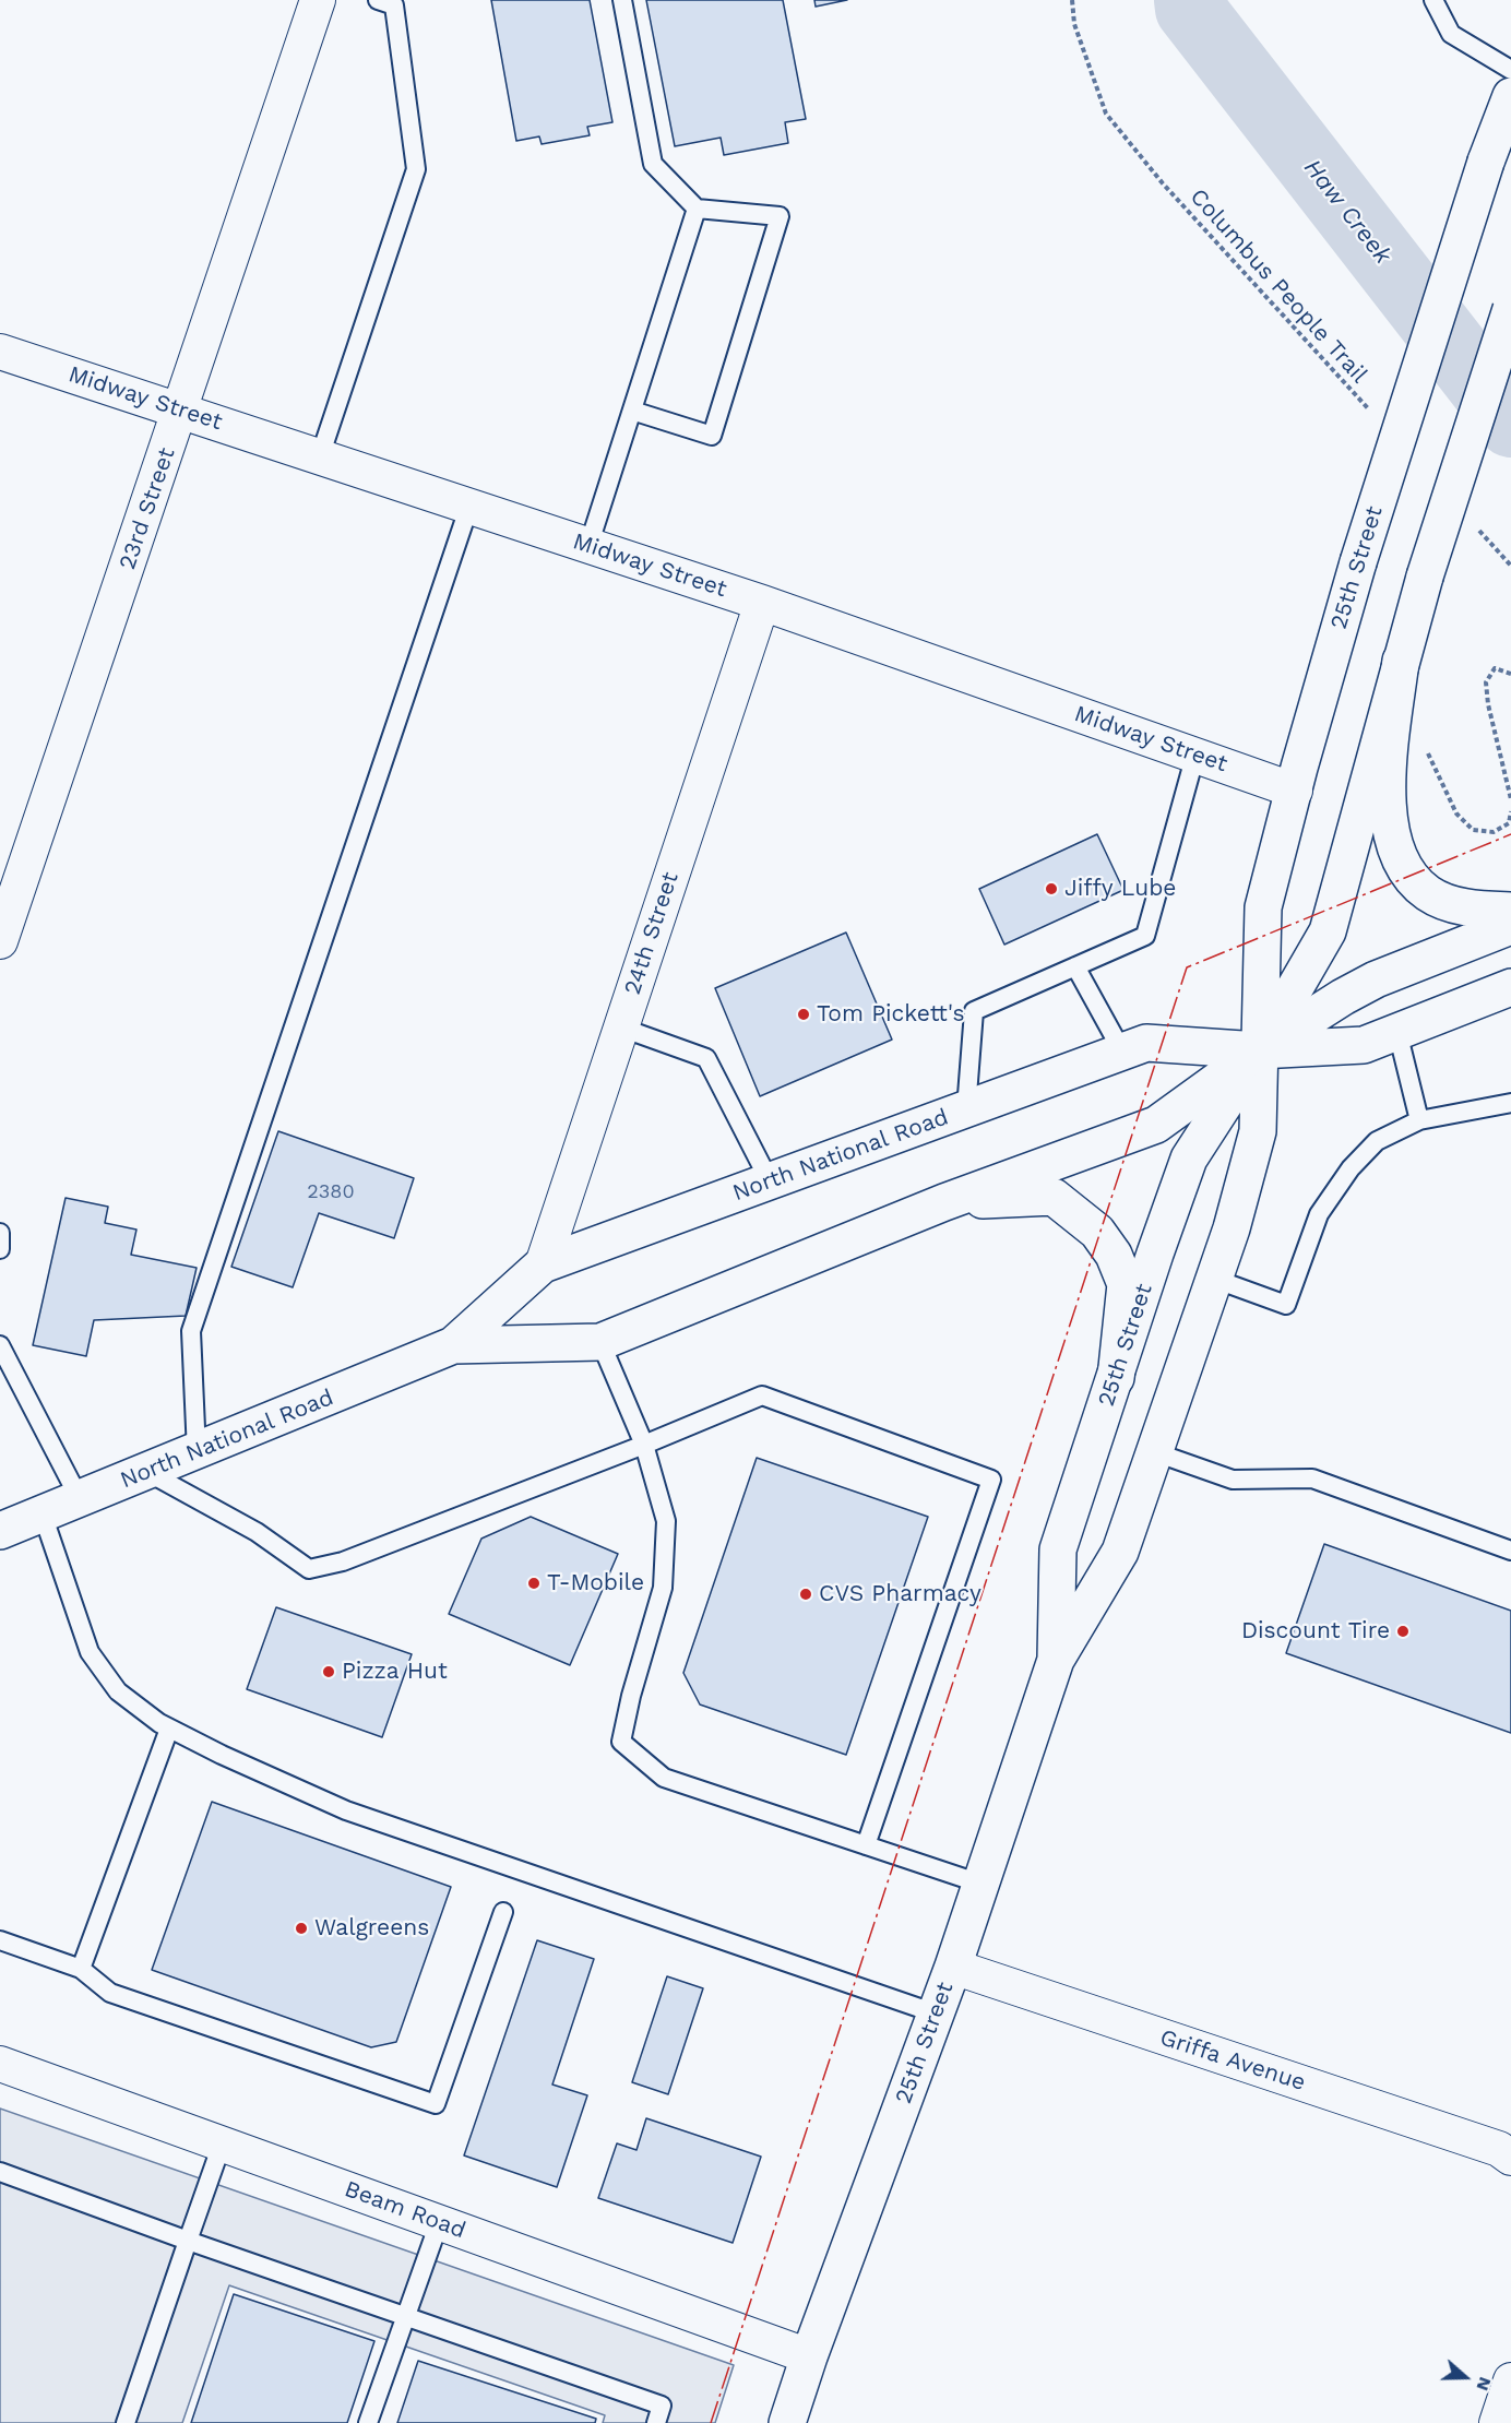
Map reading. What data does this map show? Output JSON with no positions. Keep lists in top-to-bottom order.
{
  "streets": {
    "main road": ["25th Street", "North National Road"],
    "street": [
      "Midway Street",
      "23rd Street",
      "24th Street",
      "Griffa Avenue",
      "Beam Road"
    ],
    "path": ["Columbus People Trail"]
  },
  "crossings": [
    ["Midway Street", "23rd Street"],
    ["Midway Street", "25th Street"],
    ["Midway Street", "24th Street"],
    ["25th Street", "North National Road"],
    ["25th Street", "Griffa Avenue"],
    ["25th Street", "Beam Road"],
    ["24th Street", "North National Road"]
  ],
  "water": ["Haw Creek"],
  "places": [
    "Jiffy Lube",
    "Tom Pickett's",
    "T-Mobile",
    "CVS Pharmacy",
    "Discount Tire",
    "Pizza Hut",
    "Walgreens"
  ],
  "house_numbers": ["2380"],
  "north": "right"
}
